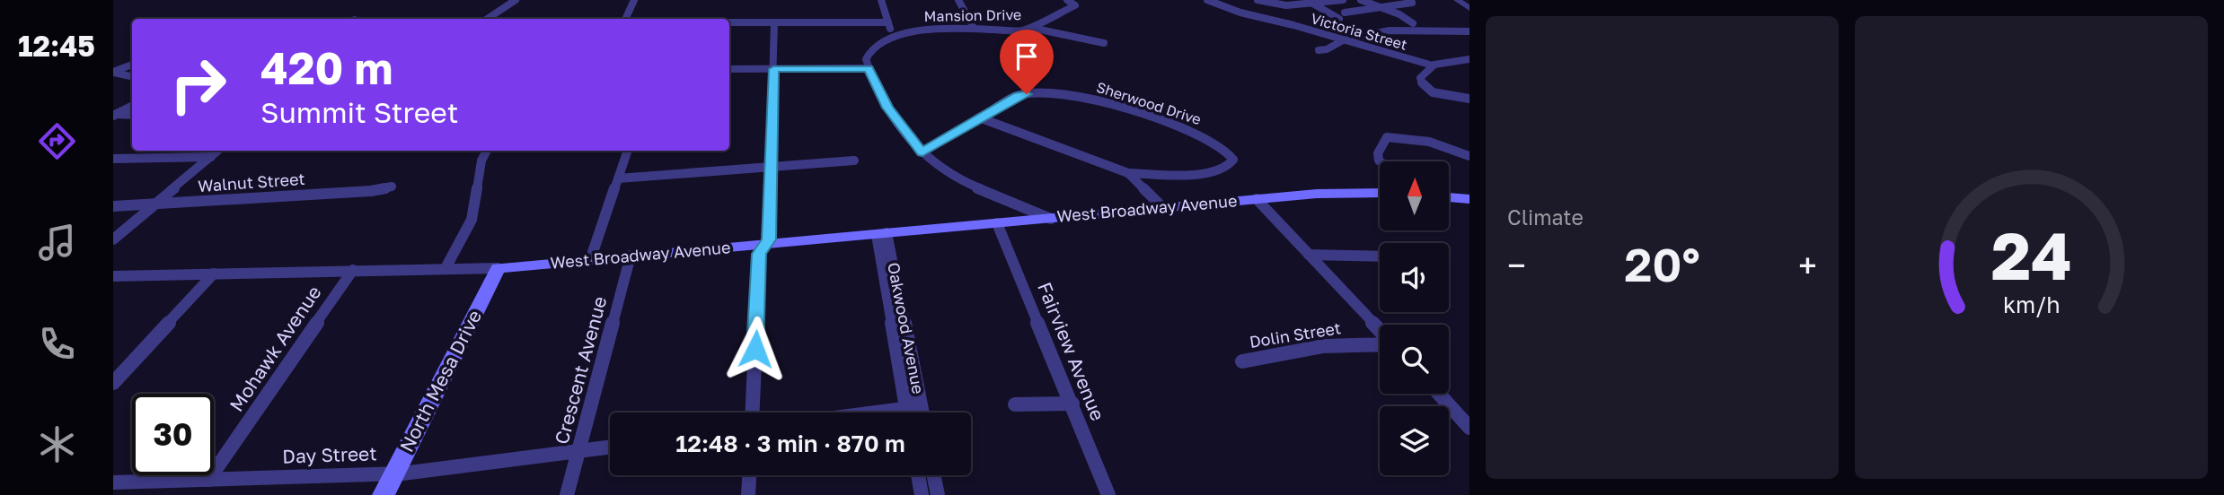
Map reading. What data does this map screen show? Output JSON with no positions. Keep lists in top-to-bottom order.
{
  "streets": {
    "main road": ["West Broadway Avenue", "North Mesa Drive"],
    "street": [
      "Mansion Drive",
      "Victoria Street",
      "Sherwood Drive",
      "Walnut Street",
      "Oakwood Avenue",
      "Dolin Street",
      "Mohawk Avenue",
      "Fairview Avenue",
      "Crescent Avenue",
      "Day Street"
    ]
  },
  "crossings": [
    ["Sherwood Drive", "West Broadway Avenue"],
    ["West Broadway Avenue", "Oakwood Avenue"],
    ["West Broadway Avenue", "Mohawk Avenue"],
    ["West Broadway Avenue", "Fairview Avenue"],
    ["West Broadway Avenue", "Crescent Avenue"],
    ["West Broadway Avenue", "North Mesa Drive"],
    ["Mohawk Avenue", "Day Street"],
    ["Crescent Avenue", "Day Street"],
    ["North Mesa Drive", "Day Street"]
  ],
  "north": "top",
  "page": {
    "tabs": "12:45",
    "tile": "Climate",
    "turn": ["420 m", "Summit Street"],
    "heat": ["−", "20°", "+"],
    "limit": "30",
    "trip": "12:48 · 3 min · 870 m",
    "gauge": ["24", "km/h"]
  }
}
